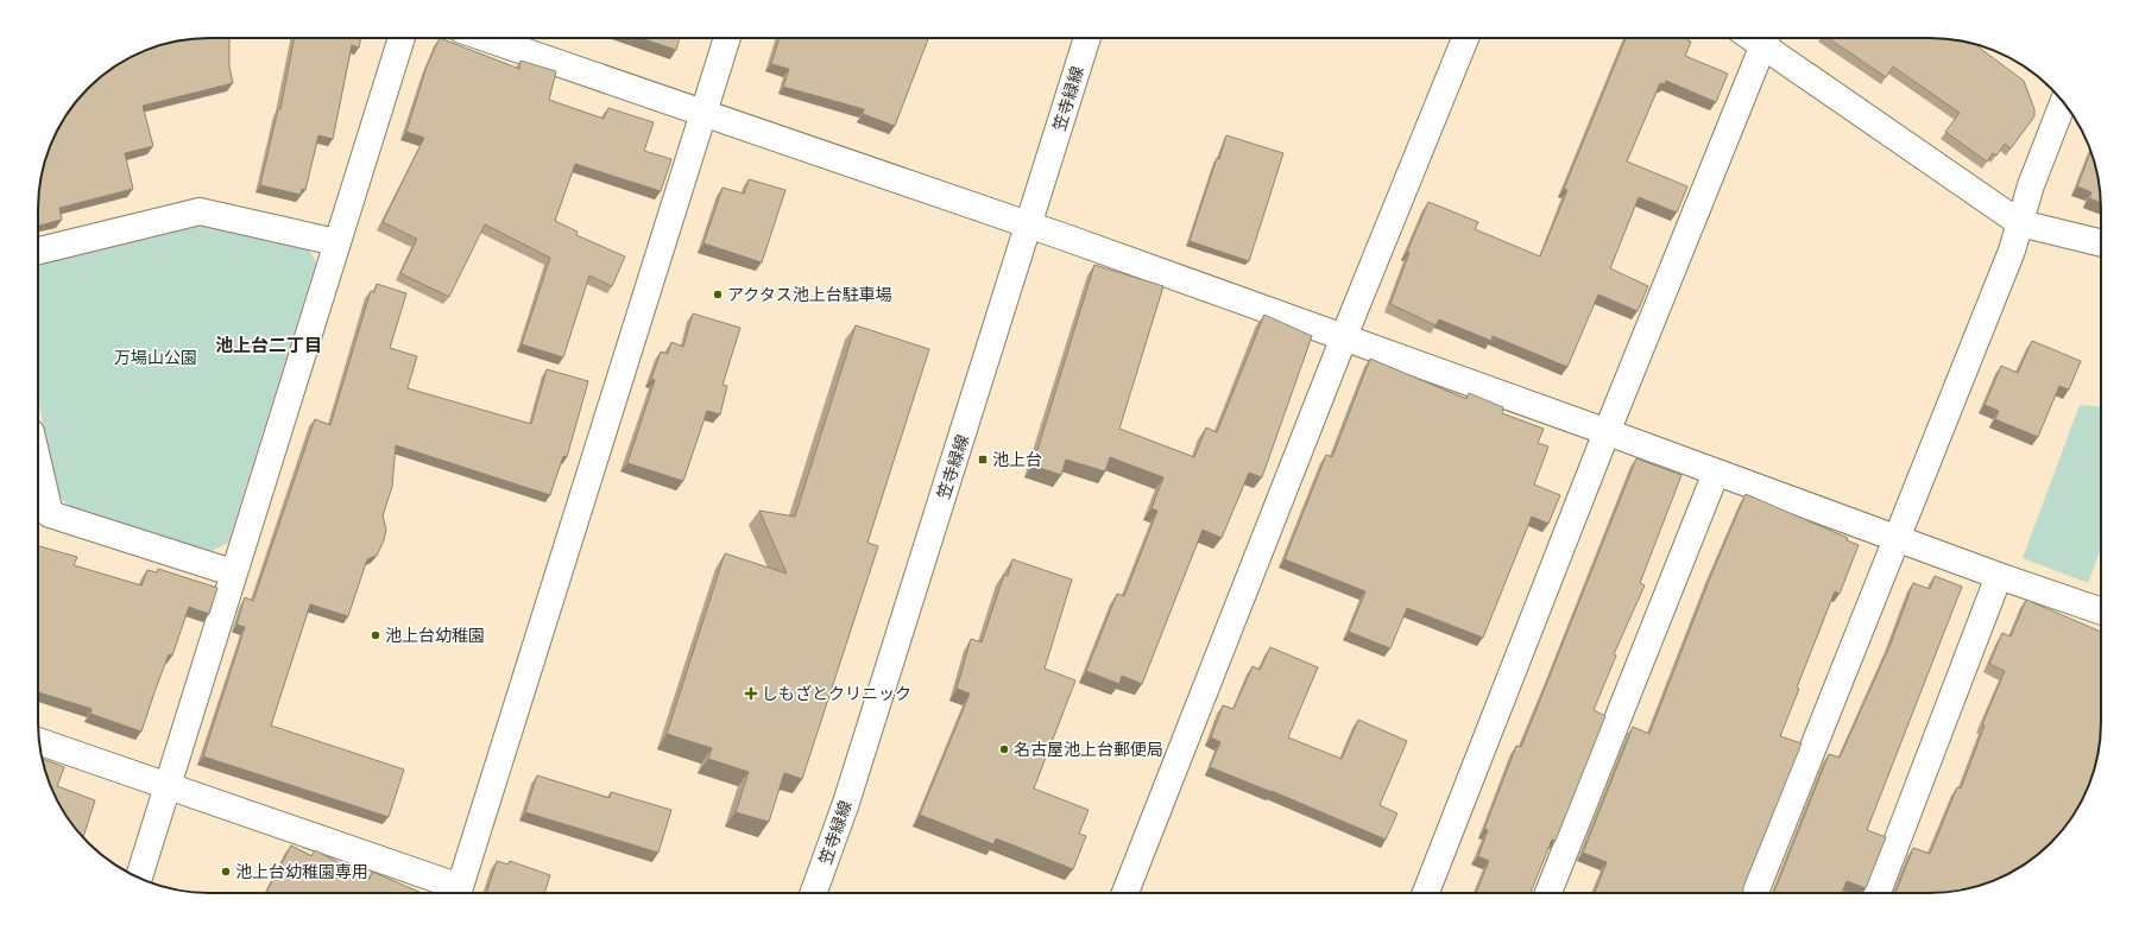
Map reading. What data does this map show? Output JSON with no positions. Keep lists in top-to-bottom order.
{
  "streets": {
    "street": ["笠寺緑線"]
  },
  "districts": ["池上台二丁目"],
  "parks": ["万場山公園"],
  "places": {
    "other": [
      "アクタス池上台駐車場",
      "池上台幼稚園",
      "名古屋池上台郵便局",
      "池上台幼稚園専用"
    ],
    "transit": ["池上台"],
    "health": ["しもざとクリニック"]
  }
}
